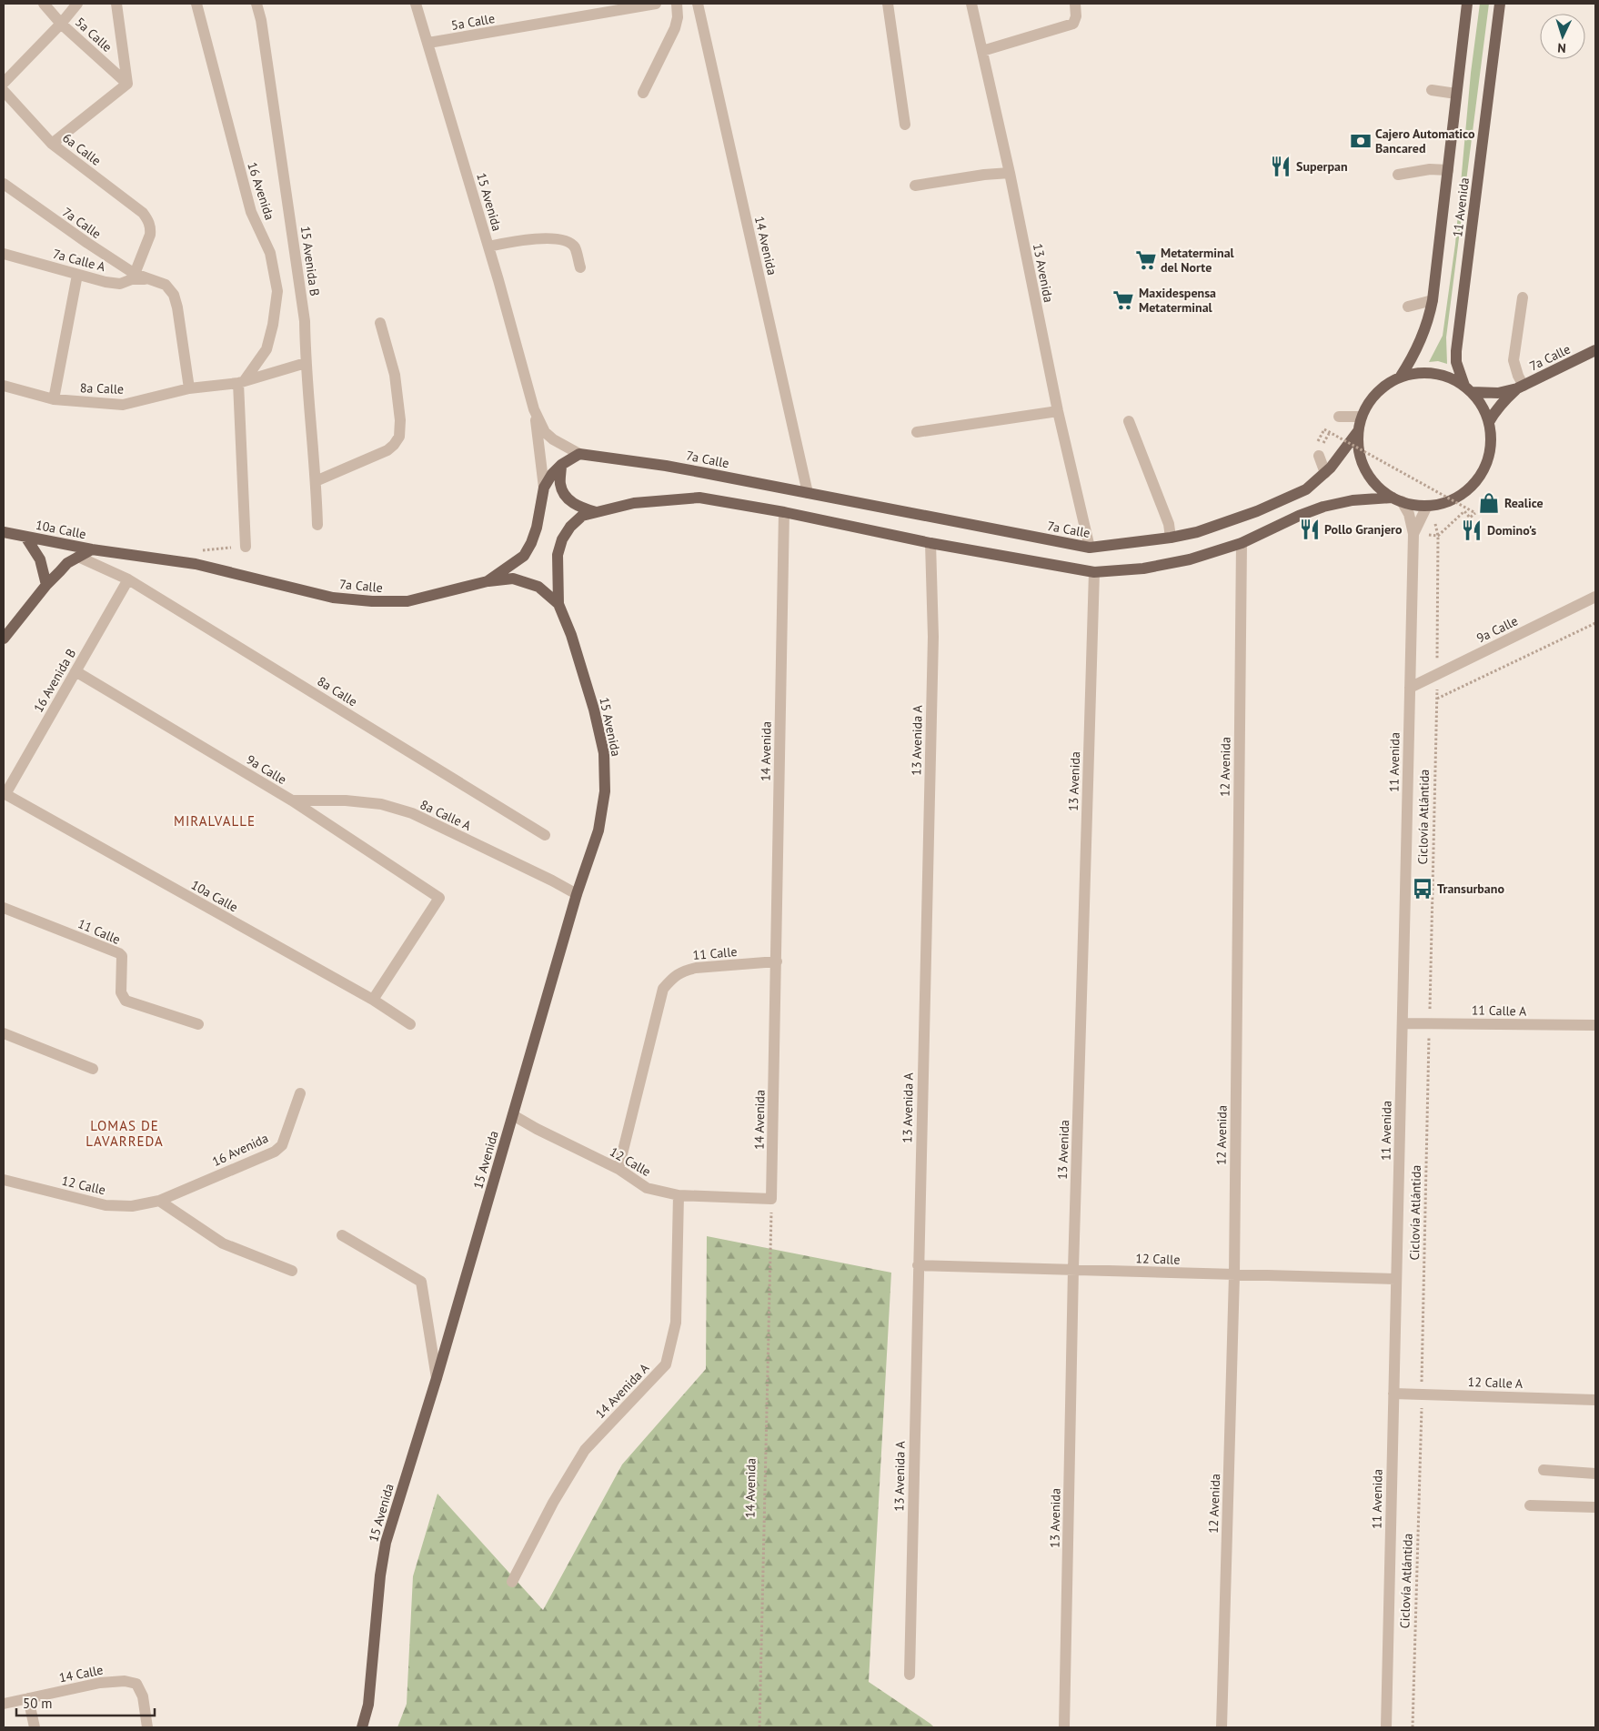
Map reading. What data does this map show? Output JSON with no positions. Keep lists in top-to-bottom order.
{
  "streets": {
    "main road": [
      "15 Avenida",
      "11 Avenida",
      "7a Calle",
      "10a Calle"
    ],
    "street": [
      "5a Calle",
      "6a Calle",
      "16 Avenida",
      "14 Avenida",
      "7a Calle A",
      "15 Avenida B",
      "13 Avenida",
      "8a Calle",
      "9a Calle",
      "16 Avenida B",
      "13 Avenida A",
      "12 Avenida",
      "8a Calle A",
      "11 Calle",
      "11 Calle A",
      "12 Calle",
      "12 Calle A",
      "14 Avenida A",
      "14 Calle"
    ],
    "path": ["Ciclovía Atlántida"]
  },
  "crossings": [
    ["5a Calle", "15 Avenida"],
    ["6a Calle", "7a Calle"],
    ["16 Avenida", "8a Calle"],
    ["16 Avenida", "12 Calle"],
    ["15 Avenida", "7a Calle"],
    ["15 Avenida", "8a Calle A"],
    ["15 Avenida", "12 Calle"],
    ["11 Avenida", "7a Calle"],
    ["11 Avenida", "9a Calle"],
    ["11 Avenida", "Ciclovía Atlántida"],
    ["11 Avenida", "11 Calle A"],
    ["11 Avenida", "12 Calle"],
    ["11 Avenida", "12 Calle A"],
    ["7a Calle", "14 Avenida"],
    ["7a Calle", "7a Calle A"],
    ["7a Calle", "13 Avenida"],
    ["7a Calle", "10a Calle"],
    ["7a Calle", "Ciclovía Atlántida"],
    ["14 Avenida", "11 Calle"],
    ["14 Avenida", "12 Calle"],
    ["15 Avenida B", "8a Calle"],
    ["13 Avenida", "12 Calle"],
    ["8a Calle", "16 Avenida B"],
    ["10a Calle", "9a Calle"],
    ["10a Calle", "16 Avenida B"],
    ["9a Calle", "16 Avenida B"],
    ["9a Calle", "8a Calle A"],
    ["9a Calle", "Ciclovía Atlántida"],
    ["13 Avenida A", "12 Calle"],
    ["12 Avenida", "12 Calle"],
    ["Ciclovía Atlántida", "11 Calle A"],
    ["Ciclovía Atlántida", "12 Calle A"],
    ["11 Calle", "12 Calle"],
    ["12 Calle", "14 Avenida A"]
  ],
  "districts": ["MIRALVALLE", "LOMAS DE LAVARREDA"],
  "places": {
    "bank": ["Cajero Automatico Bancared"],
    "restaurant": ["Superpan", "Pollo Granjero", "Domino's"],
    "supermarket": ["Metaterminal del Norte", "Maxidespensa Metaterminal"],
    "shop": ["Realice"],
    "bus stop": ["Transurbano"]
  },
  "scale_bar": "50 m",
  "north": "bottom"
}
